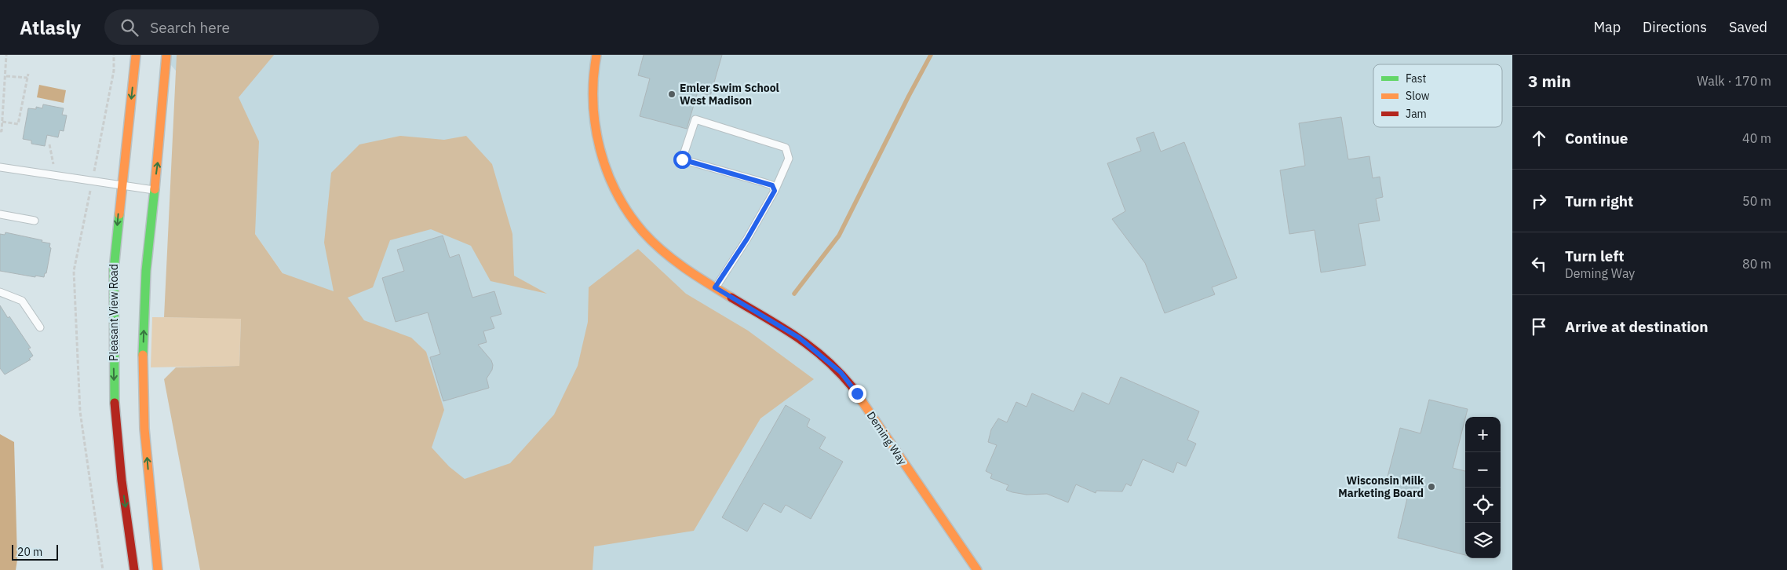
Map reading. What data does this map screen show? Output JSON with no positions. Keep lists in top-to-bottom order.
{
  "streets": {
    "main road": ["Pleasant View Road", "Deming Way"]
  },
  "places": ["Emler Swim School West Madison", "Wisconsin Milk Marketing Board"],
  "legend": ["Fast", "Slow", "Jam"],
  "scale_bar": "20 m",
  "page": {
    "header": "Atlasly",
    "search": "Search here",
    "nav": ["Map", "Directions", "Saved"],
    "heading": ["3 min", "Walk · 170 m"],
    "list": [
      ["Continue", "40 m"],
      ["Turn right", "50 m"],
      ["Turn left", "Deming Way", "80 m"],
      "Arrive at destination"
    ],
    "map_buttons": ["+", "−"],
    "scale": "20 m"
  }
}
